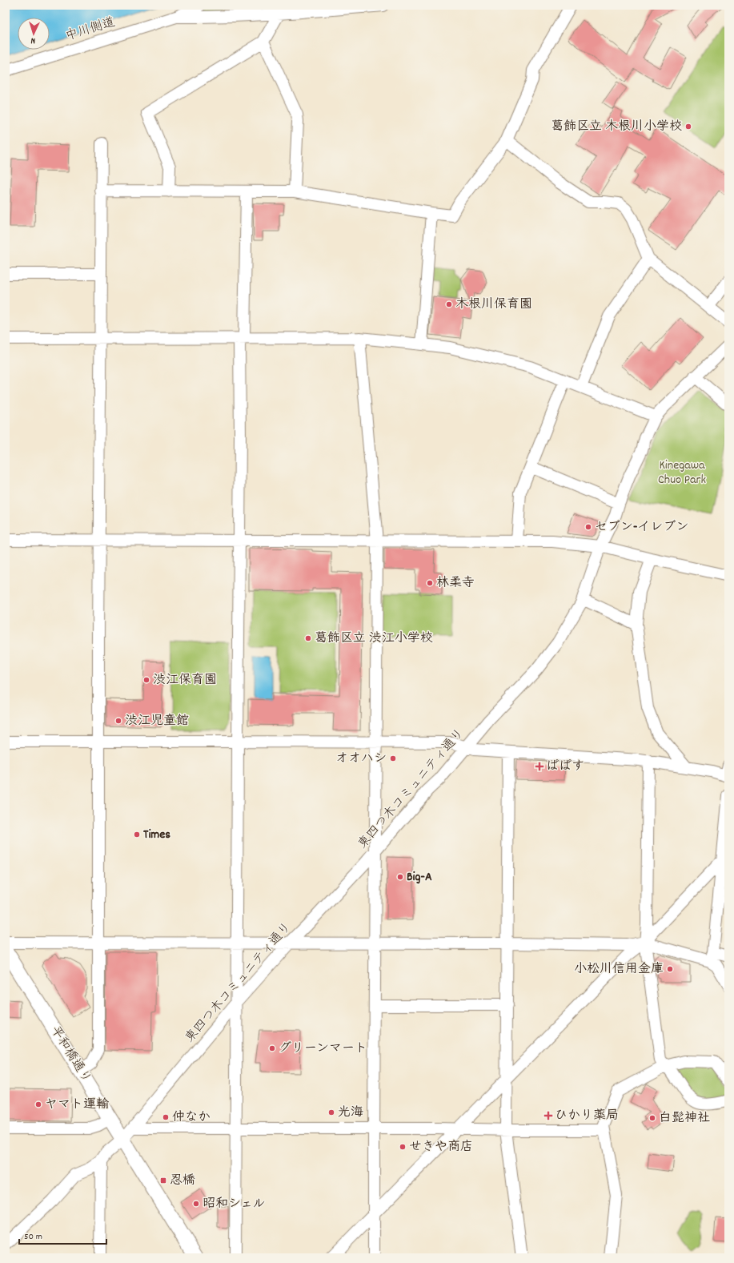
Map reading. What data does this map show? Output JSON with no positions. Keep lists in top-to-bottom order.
{
  "streets": {
    "main road": ["平和橋通り"],
    "street": ["中川側道", "東四つ木コミュニティ通り"]
  },
  "crossings": [
    ["東四つ木コミュニティ通り", "平和橋通り"]
  ],
  "parks": ["Kinegawa Chuo Park"],
  "places": {
    "other": [
      "葛飾区立 木根川小学校",
      "木根川保育園",
      "セブン-イレブン",
      "林柔寺",
      "葛飾区立 渋江小学校",
      "渋江保育園",
      "渋江児童館",
      "オオハシ",
      "Times",
      "Big-A",
      "小松川信用金庫",
      "グリーンマート",
      "ヤマト運輸",
      "光海",
      "仲なか",
      "白髭神社",
      "せきや商店",
      "昭和シェル"
    ],
    "health": ["ぱぱす", "ひかり薬局"],
    "transit": ["忍橋"]
  },
  "scale_bar": "50 m",
  "north": "bottom"
}
